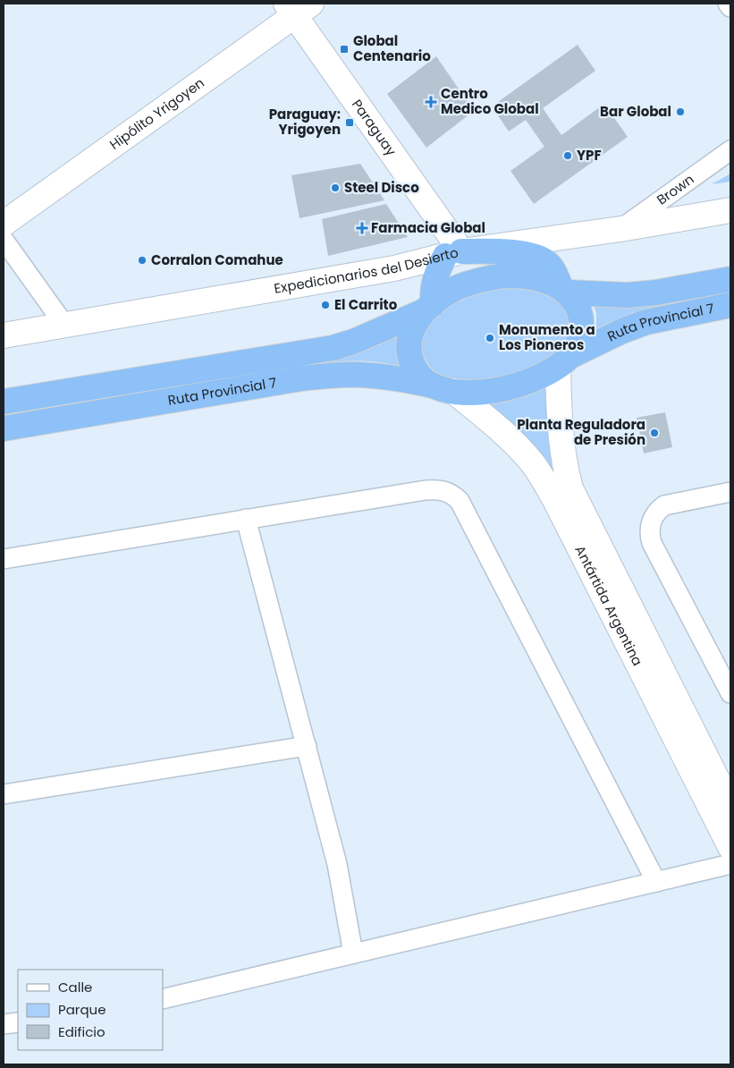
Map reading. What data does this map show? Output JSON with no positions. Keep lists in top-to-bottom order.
{
  "streets": {
    "highway": ["Ruta Provincial 7"],
    "main road": [
      "Hipólito Yrigoyen",
      "Paraguay",
      "Expedicionarios del Desierto",
      "Antártida Argentina"
    ],
    "street": ["Brown"]
  },
  "crossings": [
    ["Hipólito Yrigoyen", "Paraguay"],
    ["Paraguay", "Expedicionarios del Desierto"],
    ["Brown", "Expedicionarios del Desierto"],
    ["Ruta Provincial 7", "Antártida Argentina"]
  ],
  "places": {
    "transit": ["Global Centenario", "Paraguay: Yrigoyen"],
    "health": ["Centro Medico Global", "Farmacia Global"],
    "other": [
      "Bar Global",
      "YPF",
      "Steel Disco",
      "Corralon Comahue",
      "El Carrito",
      "Monumento a Los Pioneros",
      "Planta Reguladora de Presión"
    ]
  },
  "legend": ["Calle", "Parque", "Edificio"]
}
